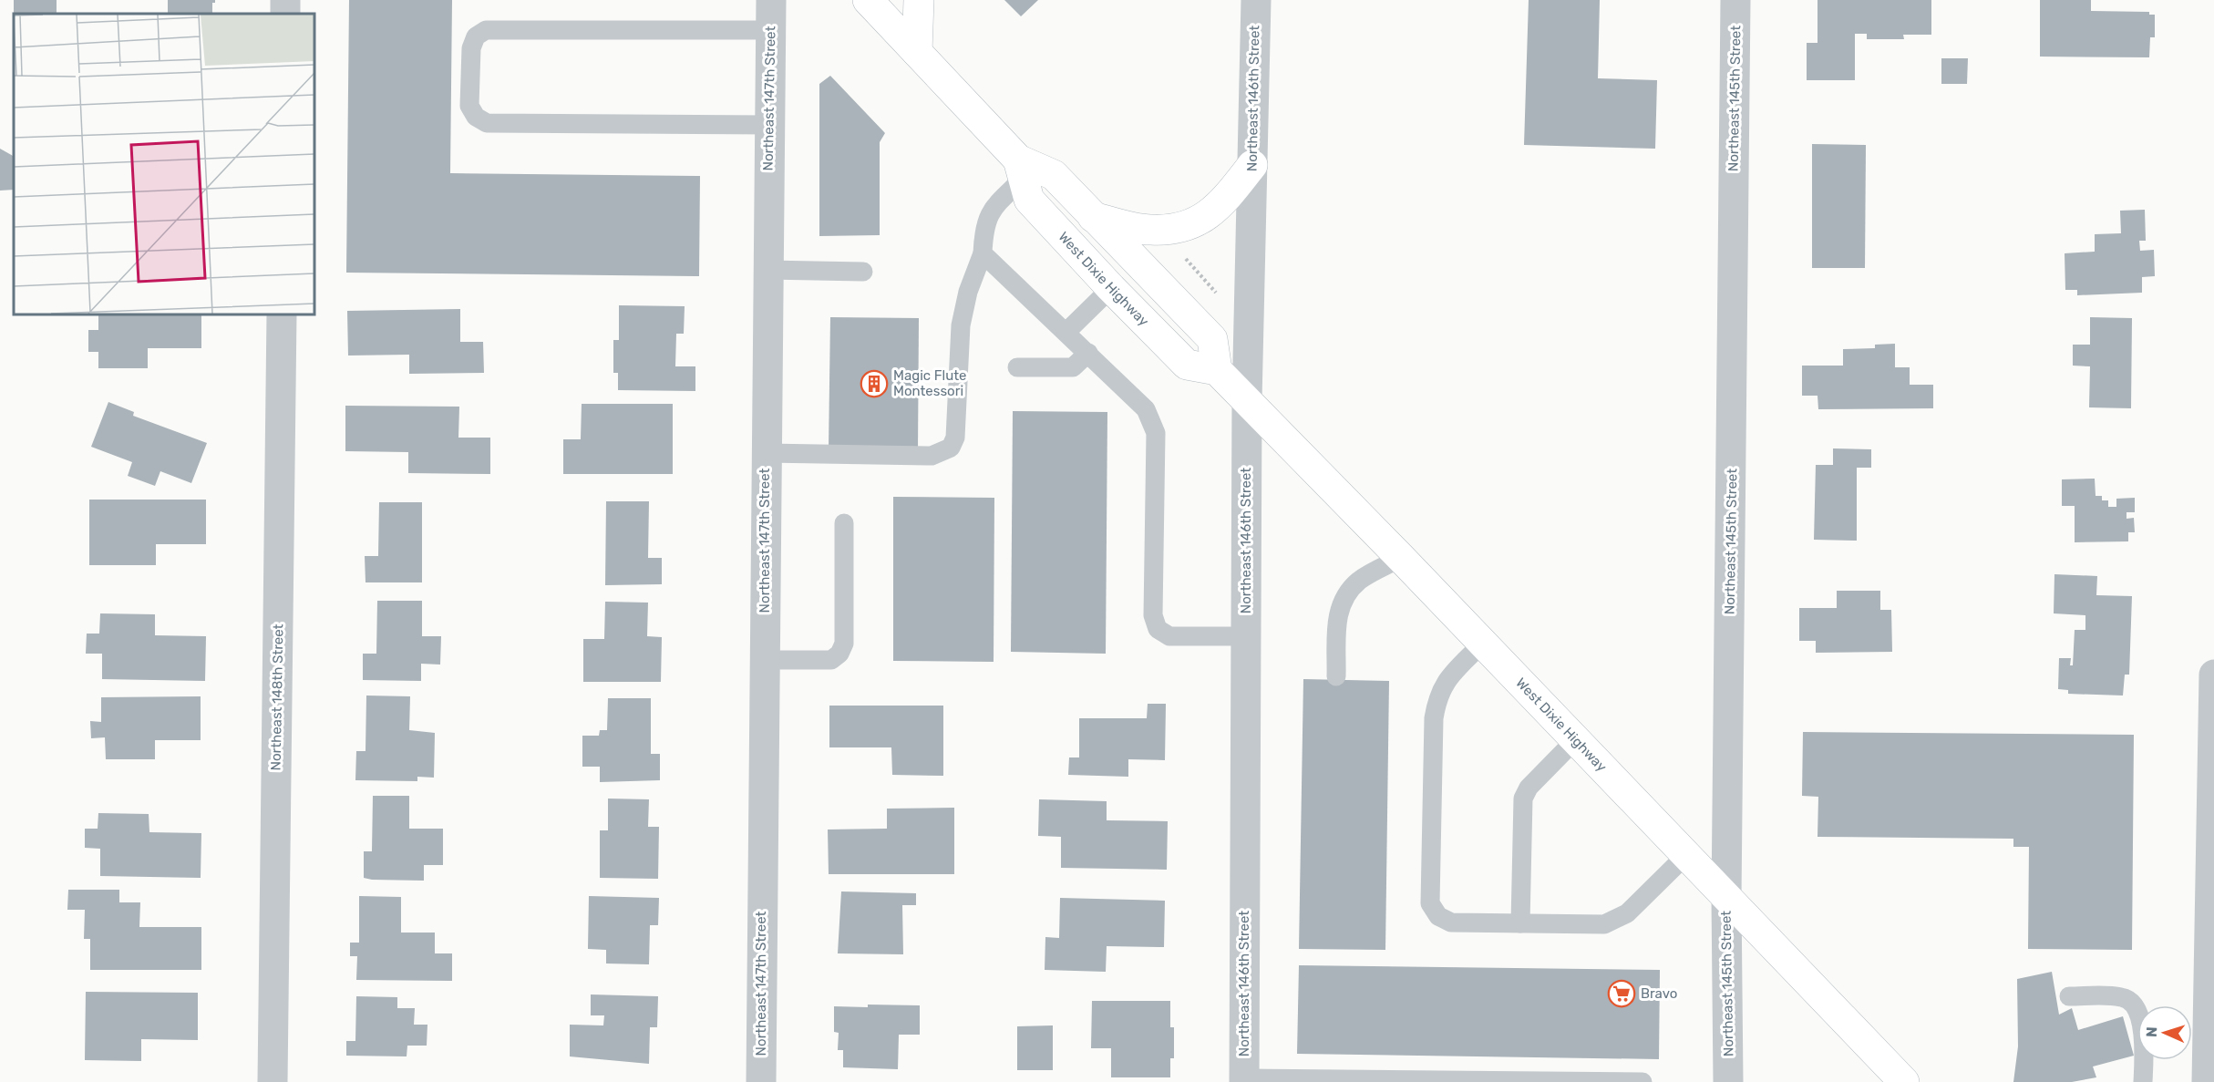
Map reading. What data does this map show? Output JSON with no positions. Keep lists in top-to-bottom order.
{
  "streets": {
    "main road": ["West Dixie Highway"],
    "street": [
      "Northeast 147th Street",
      "Northeast 146th Street",
      "Northeast 145th Street",
      "Northeast 148th Street"
    ]
  },
  "crossings": [
    ["Northeast 146th Street", "West Dixie Highway"],
    ["Northeast 145th Street", "West Dixie Highway"]
  ],
  "places": {
    "building": ["Magic Flute Montessori"],
    "supermarket": ["Bravo"]
  },
  "north": "left"
}
